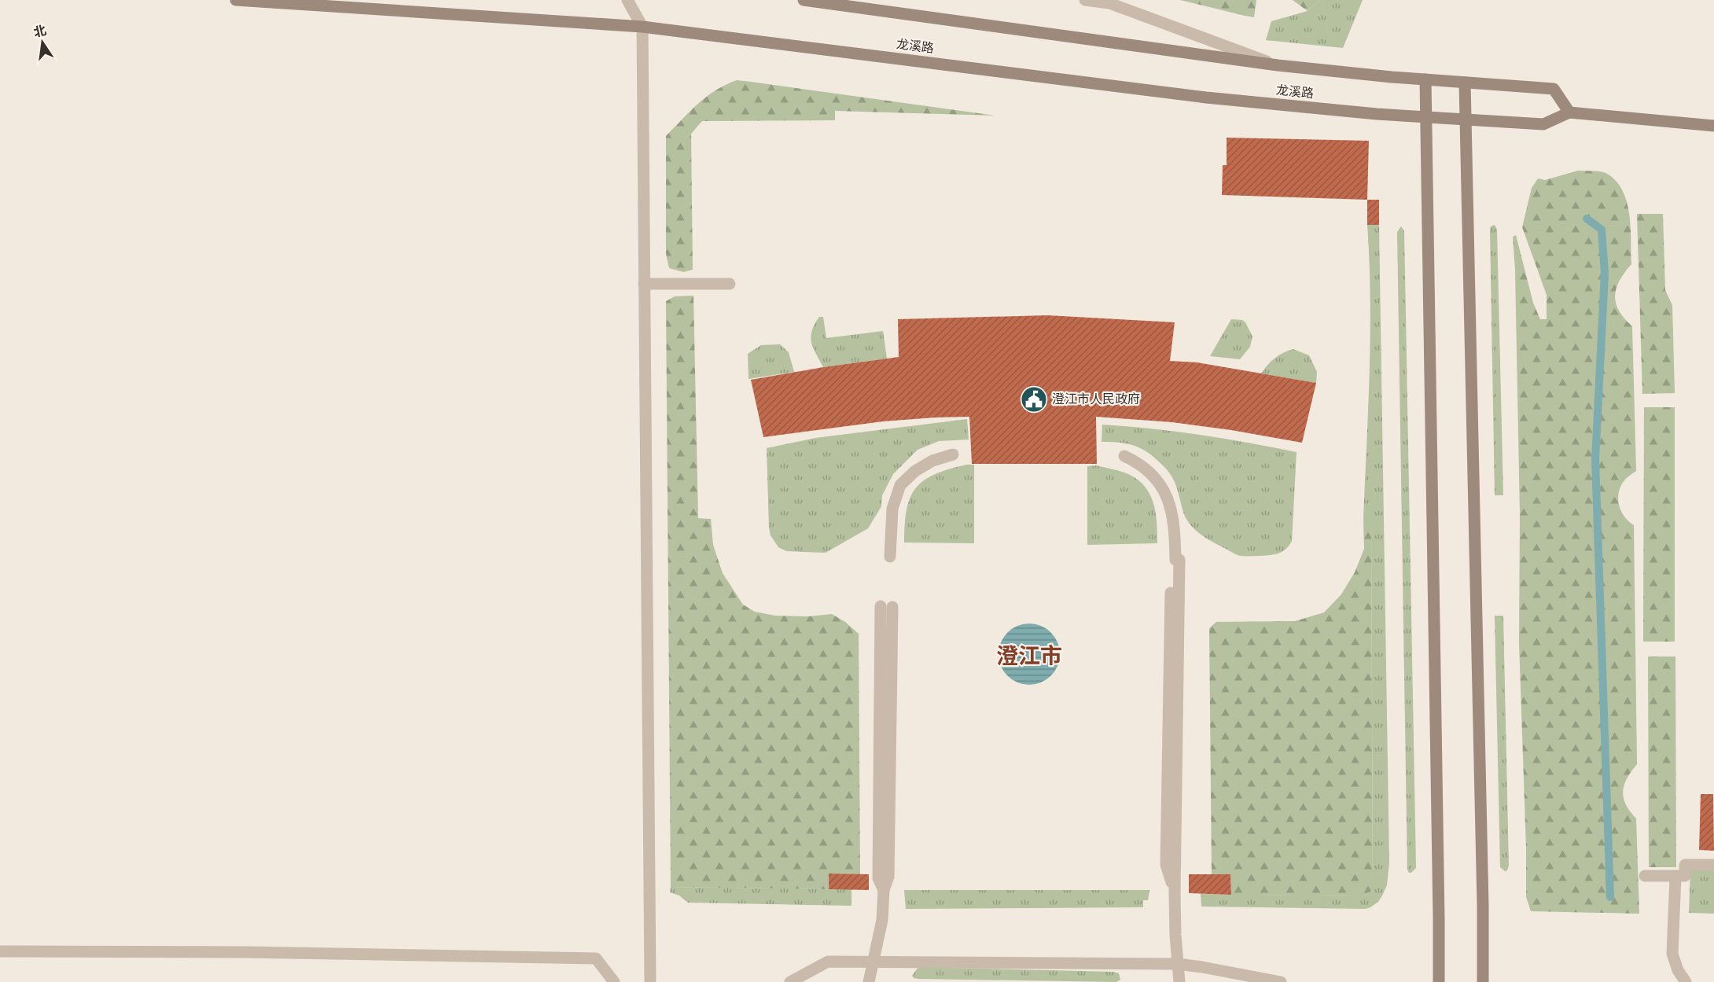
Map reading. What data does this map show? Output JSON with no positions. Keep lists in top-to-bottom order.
{
  "streets": {
    "main road": ["龙溪路"]
  },
  "districts": ["澄江市"],
  "places": {
    "public building": ["澄江市人民政府"]
  },
  "north": "top"
}
